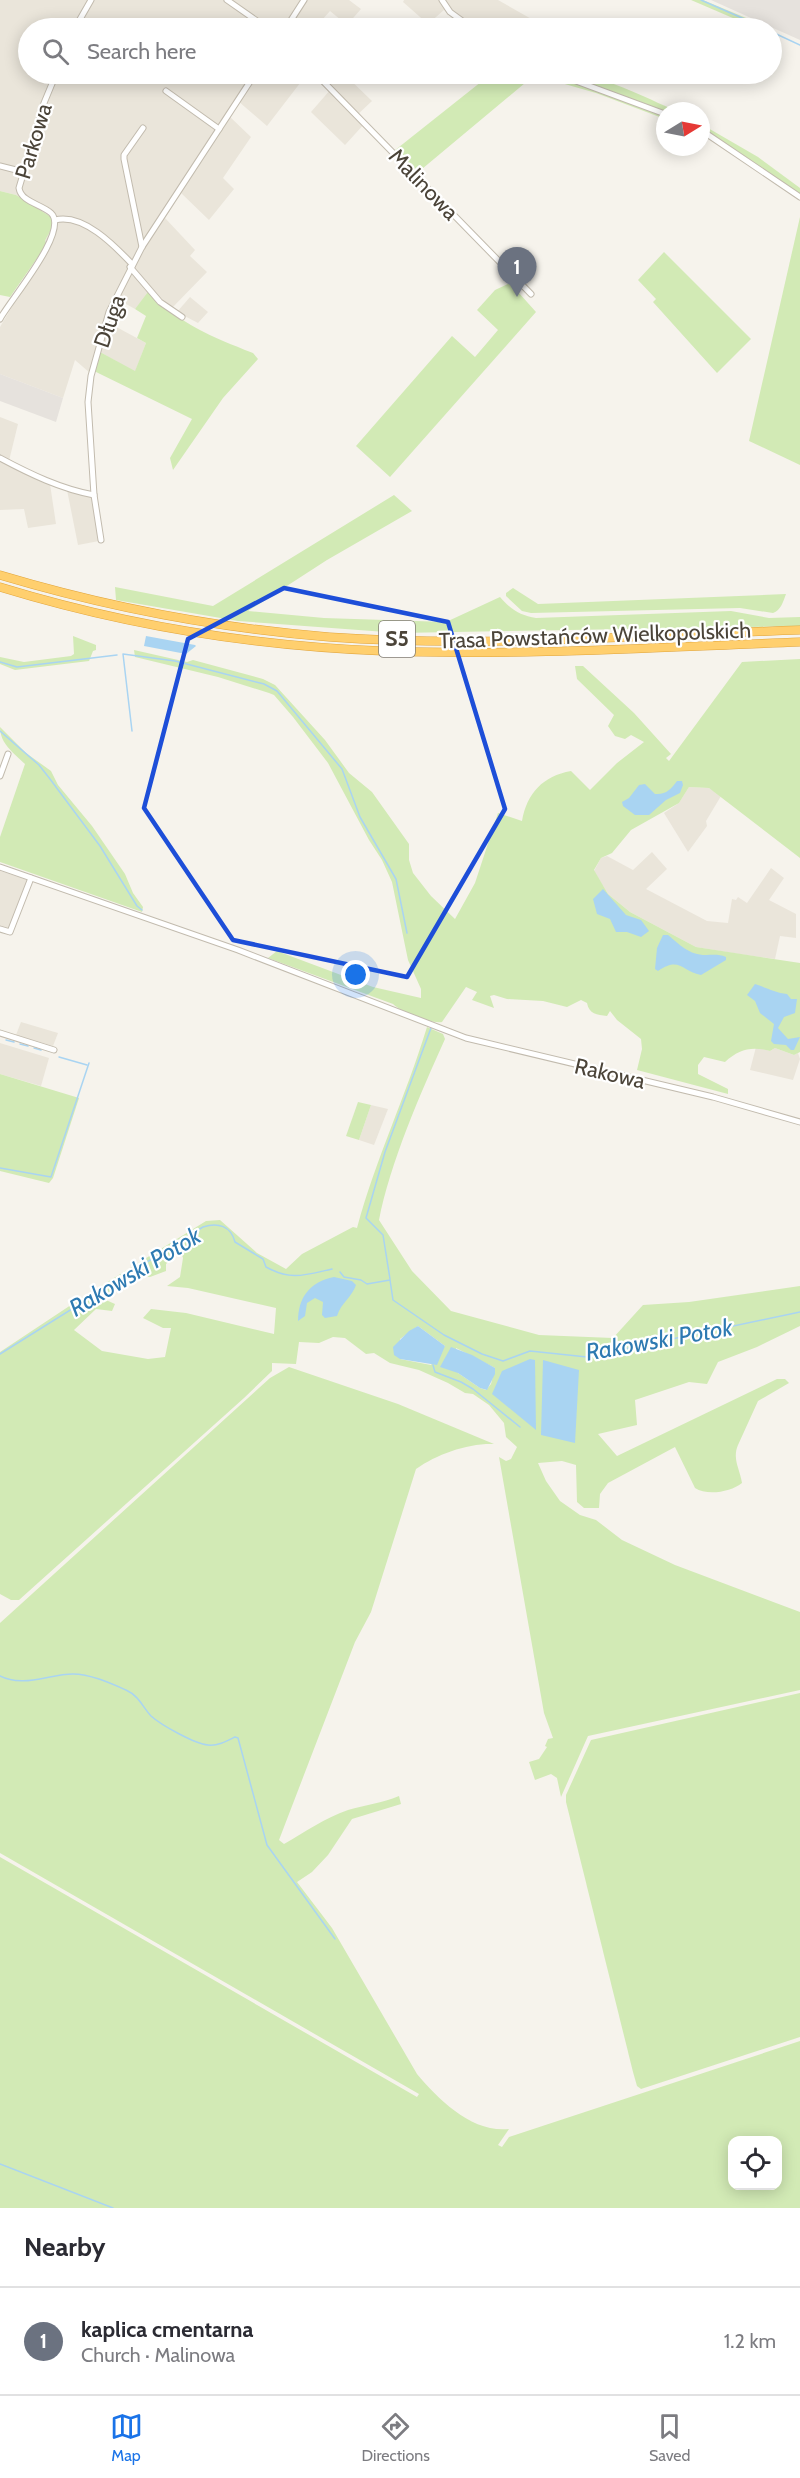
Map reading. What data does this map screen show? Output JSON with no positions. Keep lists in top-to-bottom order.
{
  "streets": {
    "highway": ["Trasa Powstańców Wielkopolskich", "S5"],
    "street": [
      "Parkowa",
      "Malinowa",
      "Długa",
      "Rakowa"
    ]
  },
  "water": ["Rakowski Potok"],
  "north": "right",
  "page": {
    "search": "Search here",
    "pins": "1",
    "heading": "Nearby",
    "list": [
      {
        "mark": "1",
        "name": "kaplica cmentarna",
        "note": "Church · Malinowa",
        "value": "1.2 km"
      }
    ],
    "nav": ["Map", "Directions", "Saved"]
  }
}
